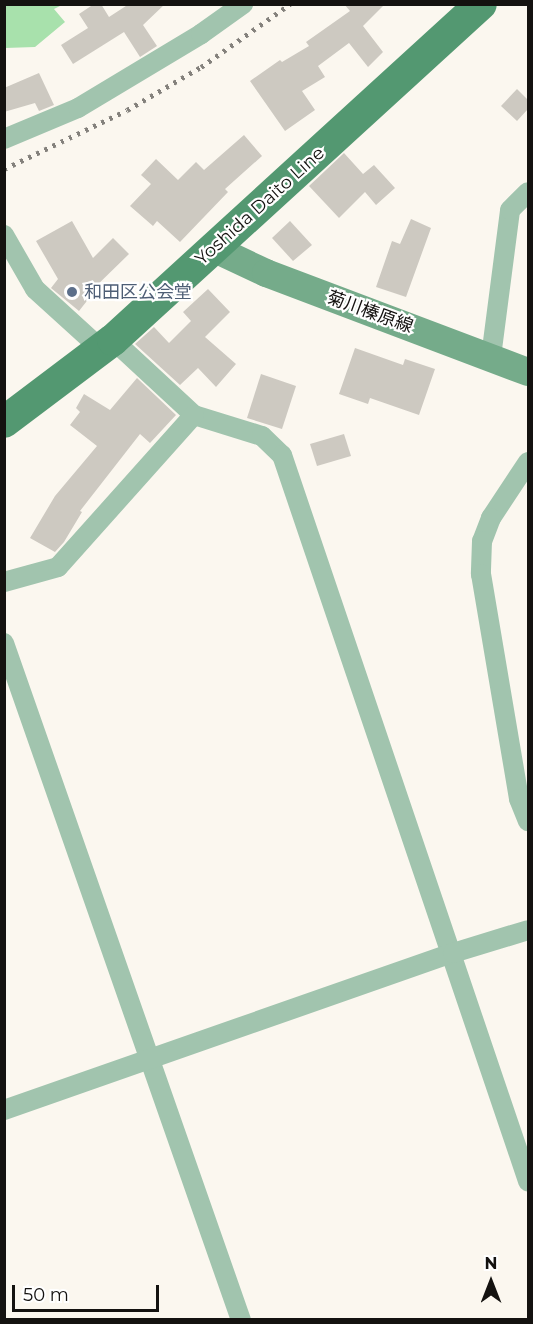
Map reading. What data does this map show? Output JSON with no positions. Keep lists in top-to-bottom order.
{
  "streets": {
    "main road": ["Yoshida Daito Line", "菊川榛原線"]
  },
  "crossings": [
    ["Yoshida Daito Line", "菊川榛原線"]
  ],
  "places": ["和田区公会堂"],
  "scale_bar": "50 m",
  "north": "top"
}
